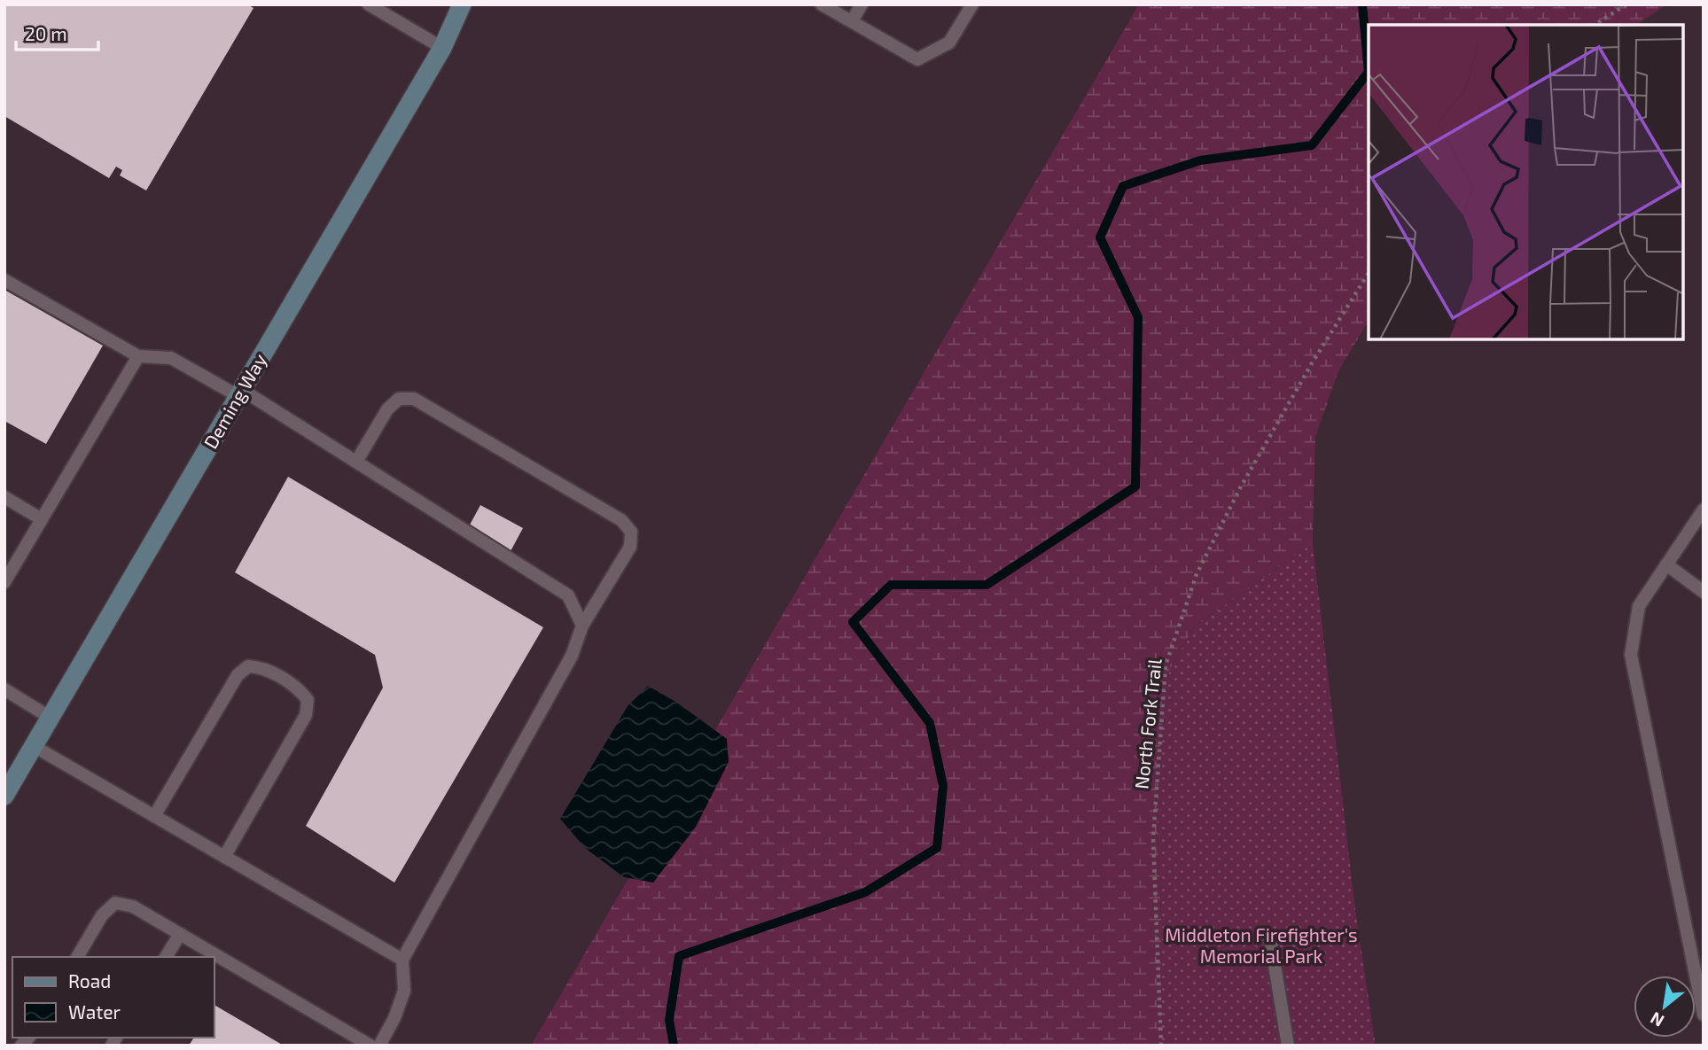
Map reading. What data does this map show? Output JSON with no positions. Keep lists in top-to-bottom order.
{
  "streets": {
    "street": ["Deming Way"],
    "path": ["North Fork Trail"]
  },
  "parks": ["Middleton Firefighter's Memorial Park"],
  "legend": ["Road", "Water"],
  "scale_bar": "20 m",
  "north": "bottom left"
}
